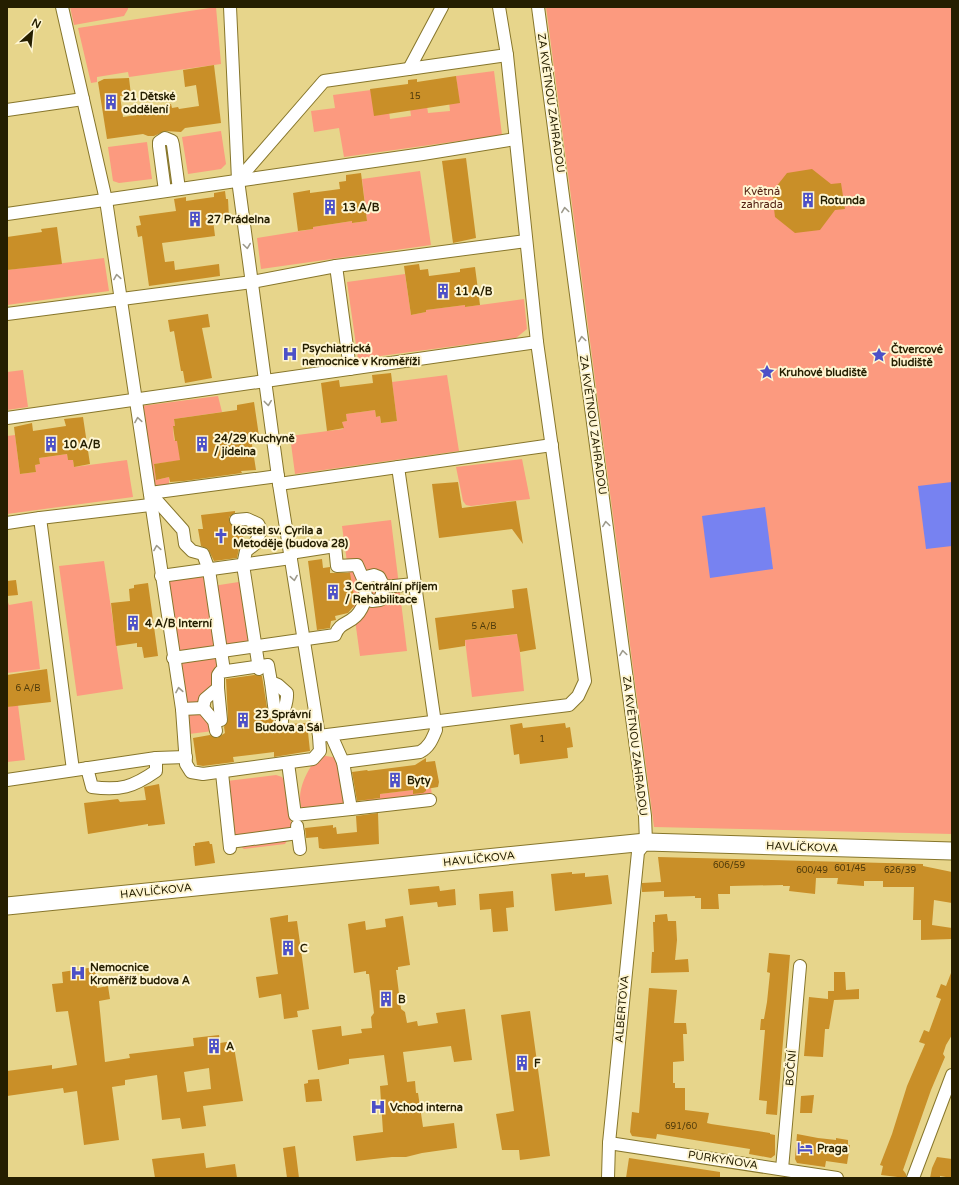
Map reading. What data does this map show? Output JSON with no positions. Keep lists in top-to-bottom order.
{
  "streets": {
    "street": [
      "ZA KVĚTNOU ZAHRADOU",
      "HAVLÍČKOVA",
      "ALBERTOVA",
      "BOČNÍ",
      "PURKYŇOVA"
    ]
  },
  "crossings": [
    ["ZA KVĚTNOU ZAHRADOU", "HAVLÍČKOVA"],
    ["ZA KVĚTNOU ZAHRADOU", "ALBERTOVA"],
    ["HAVLÍČKOVA", "ALBERTOVA"],
    ["ALBERTOVA", "PURKYŇOVA"],
    ["BOČNÍ", "PURKYŇOVA"]
  ],
  "parks": ["Květná zahrada"],
  "places": {
    "building": [
      "21 Dětské oddělení",
      "Rotunda",
      "13 A/B",
      "27 Prádelna",
      "11 A/B",
      "10 A/B",
      "24/29 Kuchyně / jídelna",
      "3 Centrální příjem / Rehabilitace",
      "4 A/B Interní",
      "23 Správní Budova a Sál",
      "Byty",
      "C",
      "B",
      "A",
      "F"
    ],
    "hospital": ["Psychiatrická nemocnice v Kroměříži", "Nemocnice Kroměříž budova A", "Vchod interna"],
    "place": ["Čtvercové bludiště", "Kruhové bludiště"],
    "church": ["Kostel sv. Cyrila a Metoděje (budova 28)"],
    "hotel": ["Praga"]
  },
  "house_numbers": [
    "15",
    "5 A/B",
    "6 A/B",
    "1",
    "606/59",
    "601/45",
    "600/49",
    "626/39",
    "691/60"
  ],
  "north": "top right"
}
